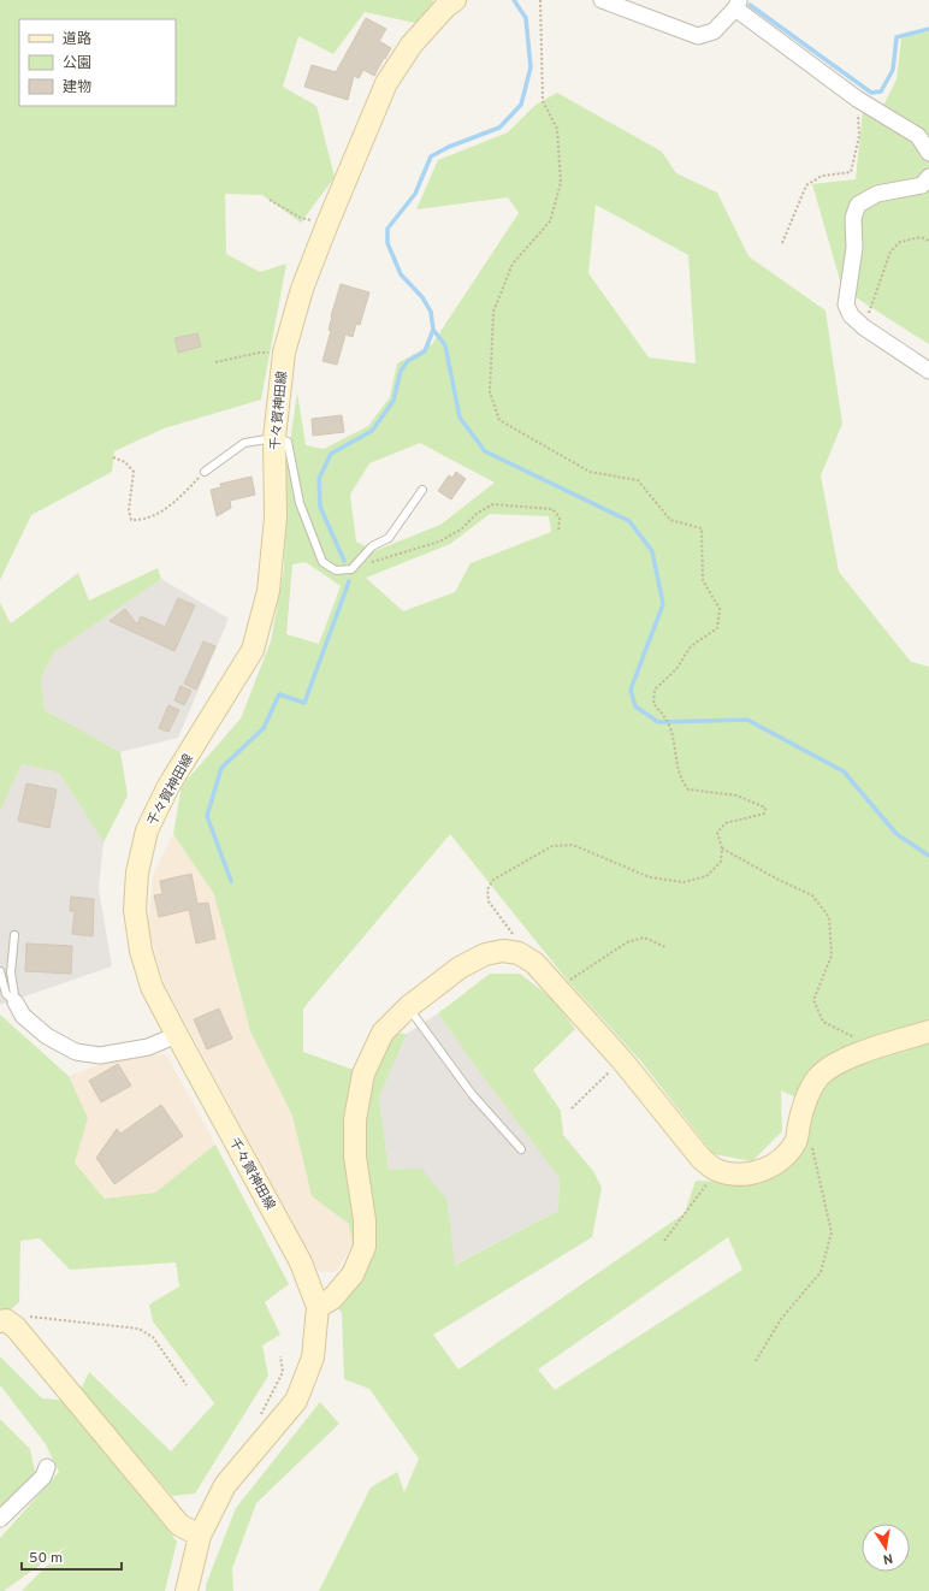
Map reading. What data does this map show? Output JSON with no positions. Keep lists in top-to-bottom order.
{
  "streets": {
    "main road": ["千々賀神田線"]
  },
  "legend": ["道路", "公園", "建物"],
  "scale_bar": "50 m",
  "north": "bottom"
}
